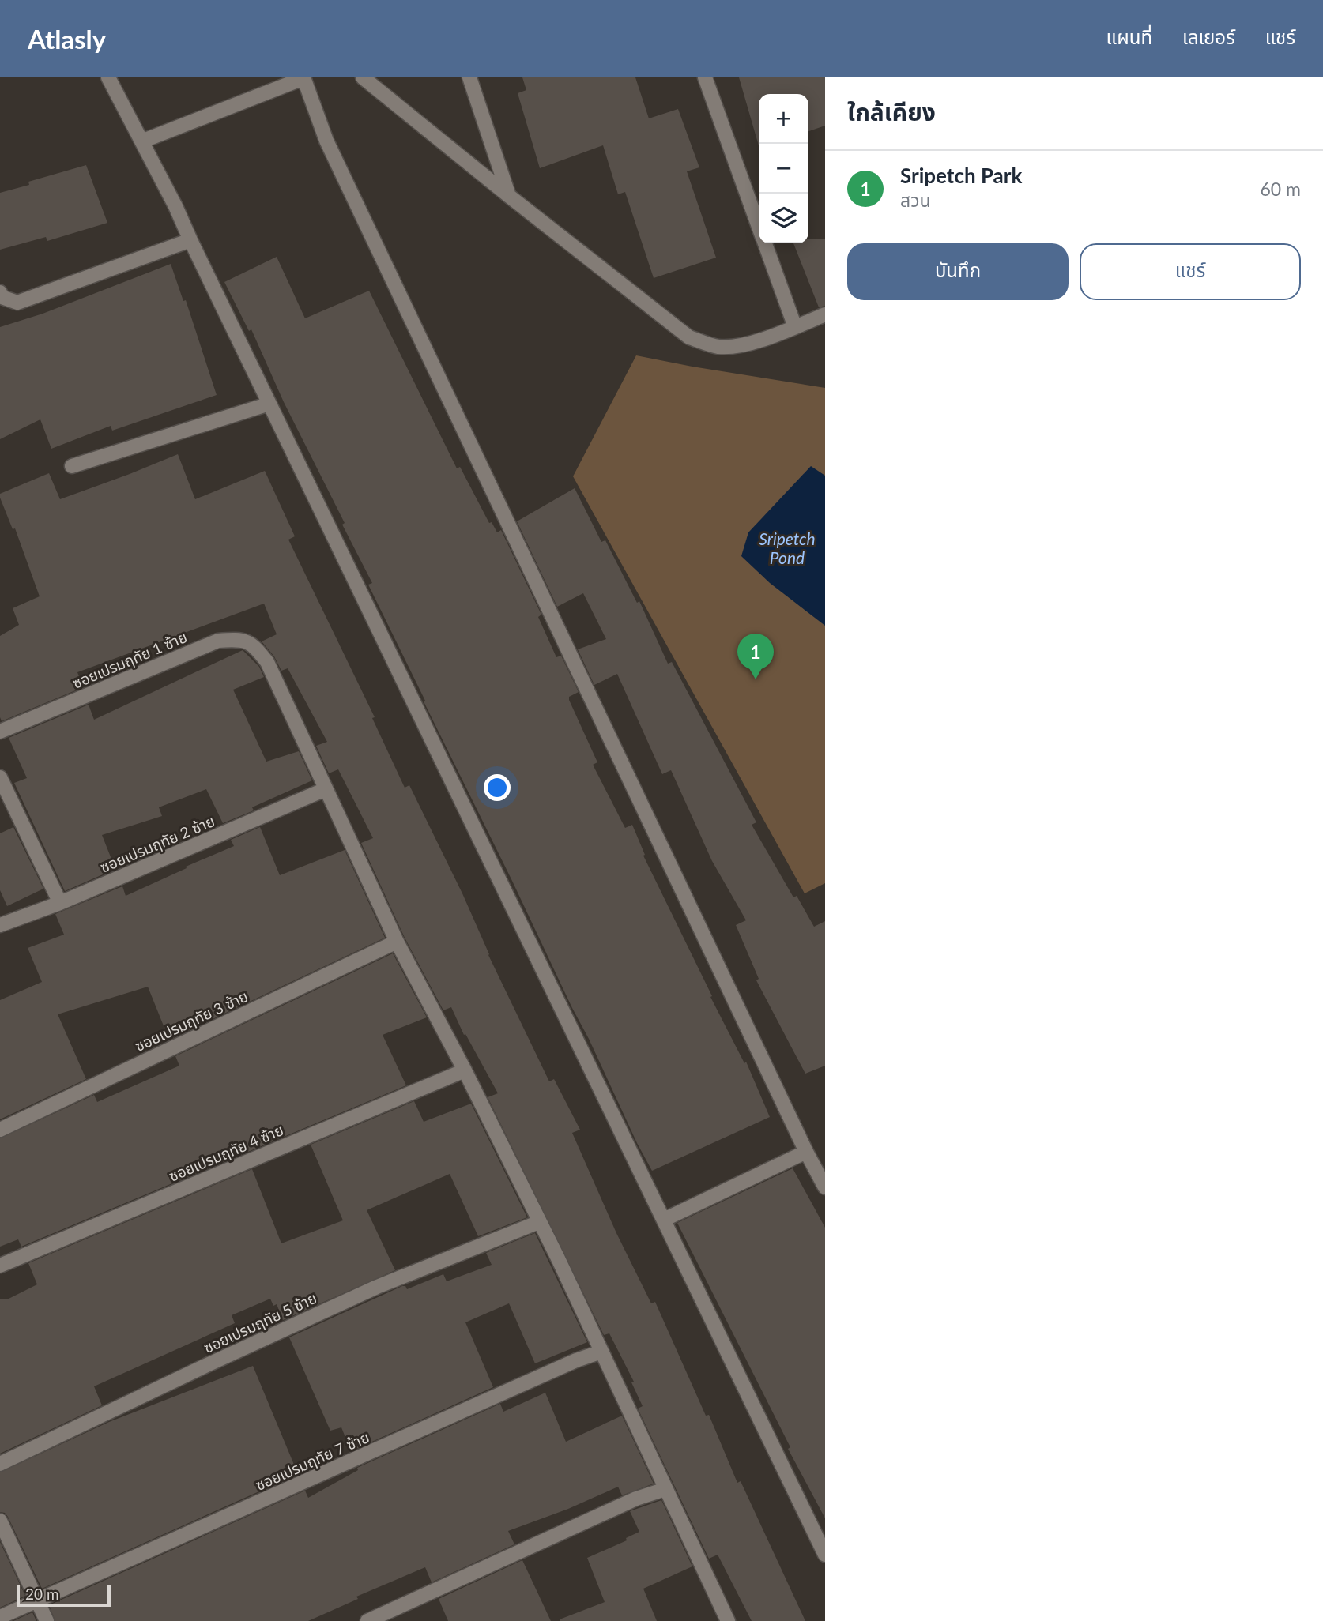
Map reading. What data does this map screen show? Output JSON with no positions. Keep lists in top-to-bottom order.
{
  "streets": {
    "street": [
      "ซอยเปรมฤทัย 1 ซ้าย",
      "ซอยเปรมฤทัย 2 ซ้าย",
      "ซอยเปรมฤทัย 3 ซ้าย",
      "ซอยเปรมฤทัย 4 ซ้าย",
      "ซอยเปรมฤทัย 5 ซ้าย",
      "ซอยเปรมฤทัย 7 ซ้าย"
    ]
  },
  "crossings": [
    ["ซอยเปรมฤทัย 1 ซ้าย", "ซอยเปรมฤทัย 2 ซ้าย"],
    ["ซอยเปรมฤทัย 1 ซ้าย", "ซอยเปรมฤทัย 3 ซ้าย"],
    ["ซอยเปรมฤทัย 1 ซ้าย", "ซอยเปรมฤทัย 4 ซ้าย"],
    ["ซอยเปรมฤทัย 1 ซ้าย", "ซอยเปรมฤทัย 5 ซ้าย"],
    ["ซอยเปรมฤทัย 1 ซ้าย", "ซอยเปรมฤทัย 7 ซ้าย"]
  ],
  "water": ["Sripetch Pond"],
  "scale_bar": "20 m",
  "page": {
    "header": "Atlasly",
    "nav": ["แผนที่", "เลเยอร์", "แชร์"],
    "heading": "ใกล้เคียง",
    "map_buttons": ["+", "−"],
    "list": [
      {
        "mark": "1",
        "name": "Sripetch Park",
        "note": "สวน",
        "value": "60 m"
      }
    ],
    "buttons": ["บันทึก", "แชร์"],
    "pins": "1",
    "scale": "20 m"
  }
}
